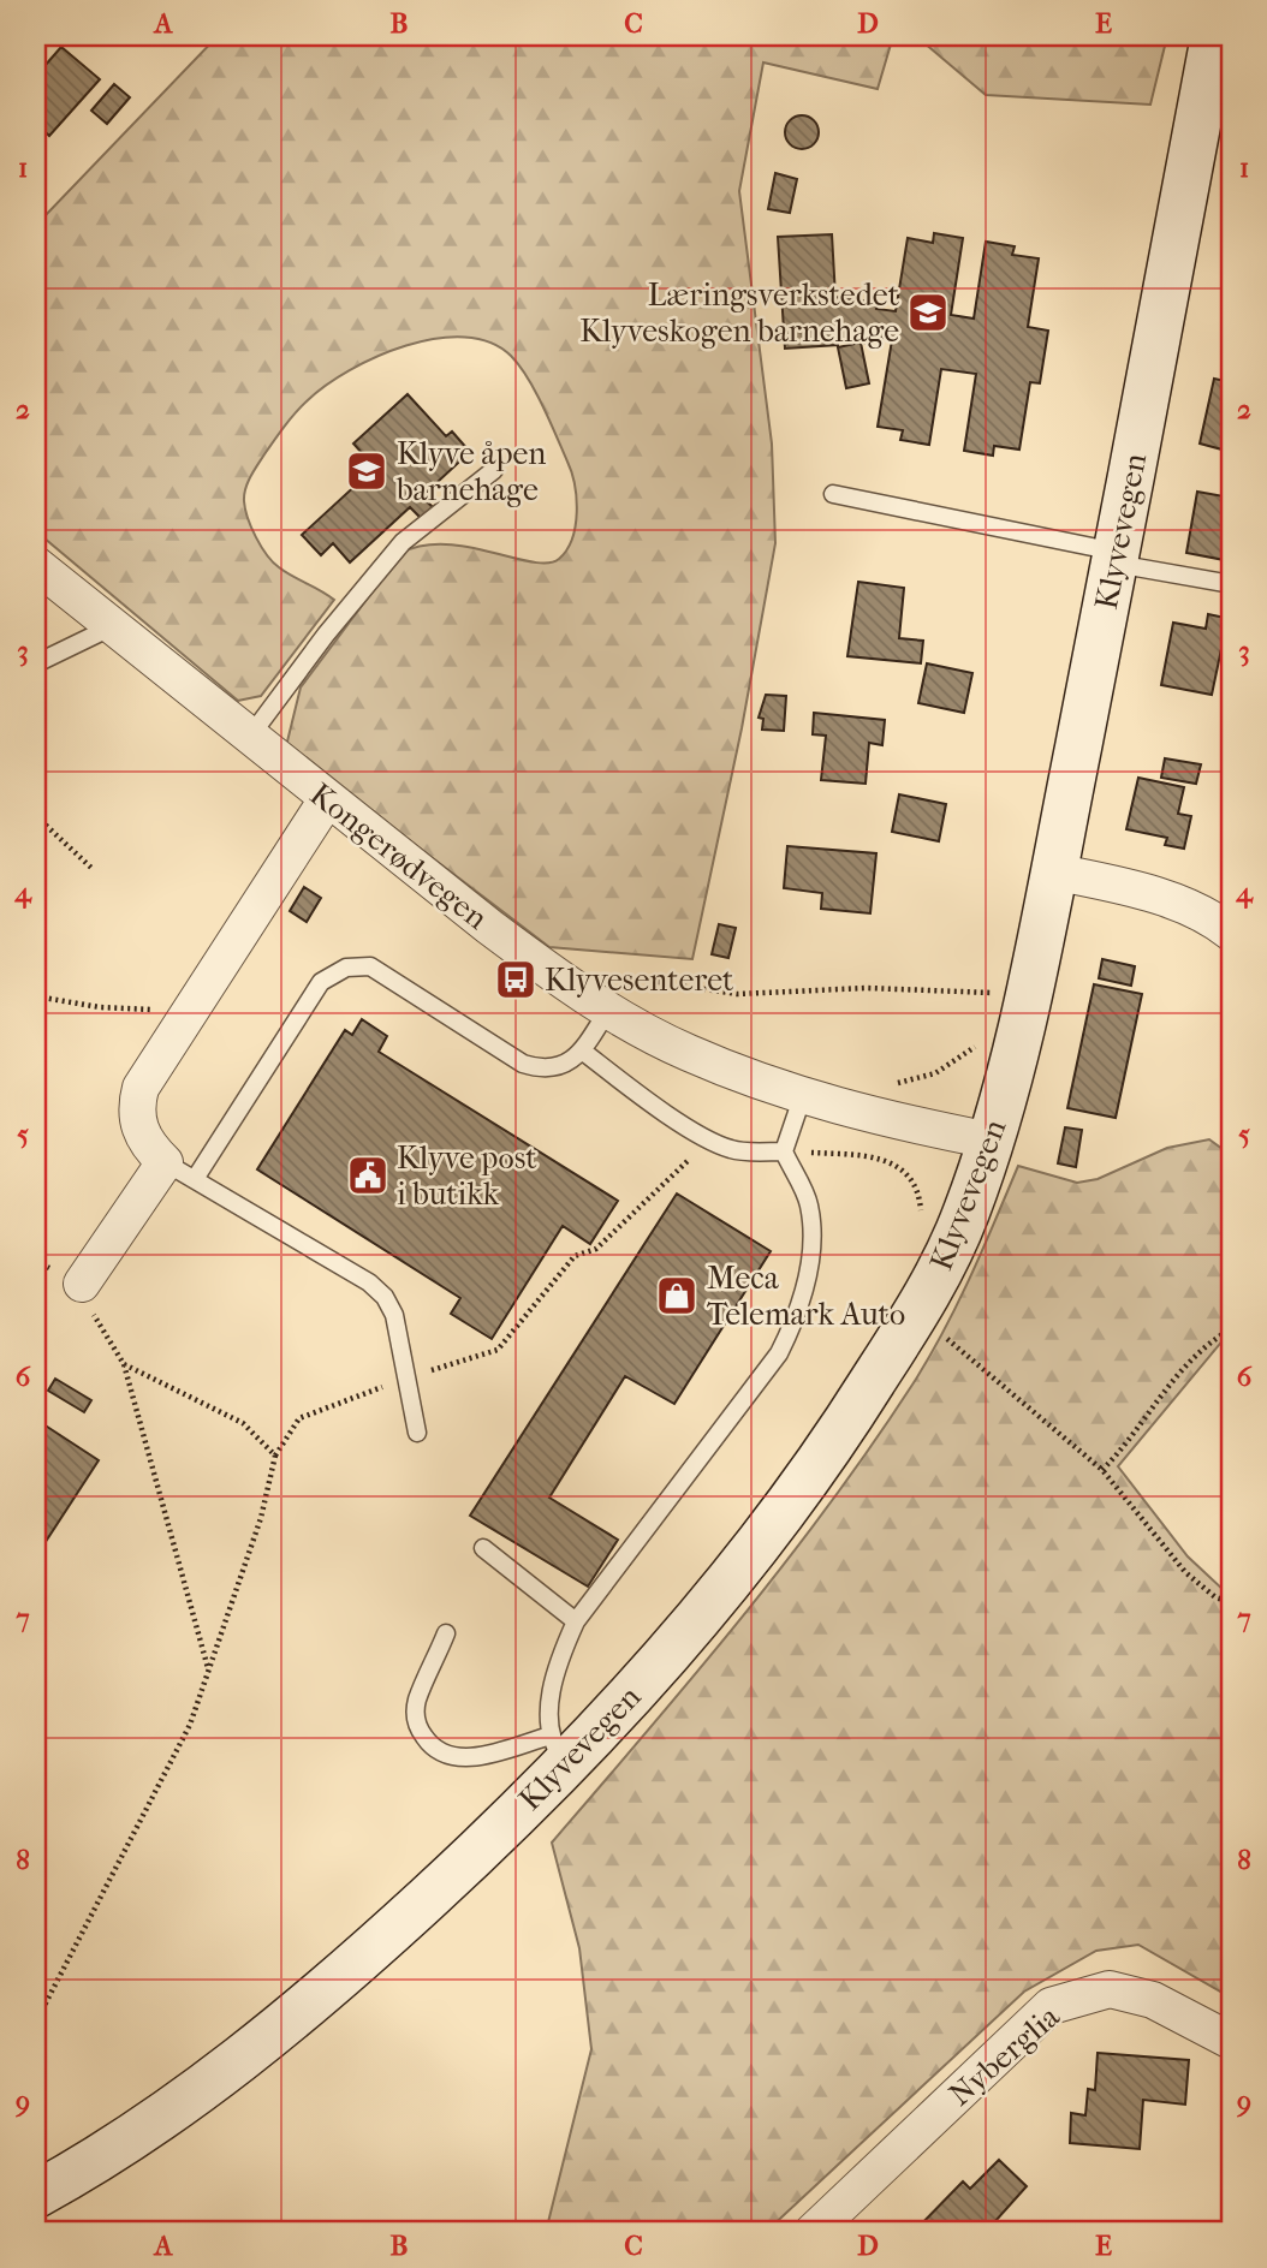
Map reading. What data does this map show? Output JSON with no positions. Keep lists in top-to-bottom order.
{
  "streets": {
    "main road": ["Klyvevegen"],
    "street": ["Kongerødvegen", "Nyberglia"]
  },
  "crossings": [
    ["Klyvevegen", "Kongerødvegen"]
  ],
  "places": {
    "school or university": ["Læringsverkstedet Klyveskogen barnehage", "Klyve åpen barnehage"],
    "bus stop": ["Klyvesenteret"],
    "public building": ["Klyve post i butikk"],
    "shop": ["Meca Telemark Auto"]
  },
  "grid": {
    "columns": [
      "A",
      "B",
      "C",
      "D",
      "E"
    ],
    "rows": [
      "1",
      "2",
      "3",
      "4",
      "5",
      "6",
      "7",
      "8",
      "9"
    ]
  }
}
